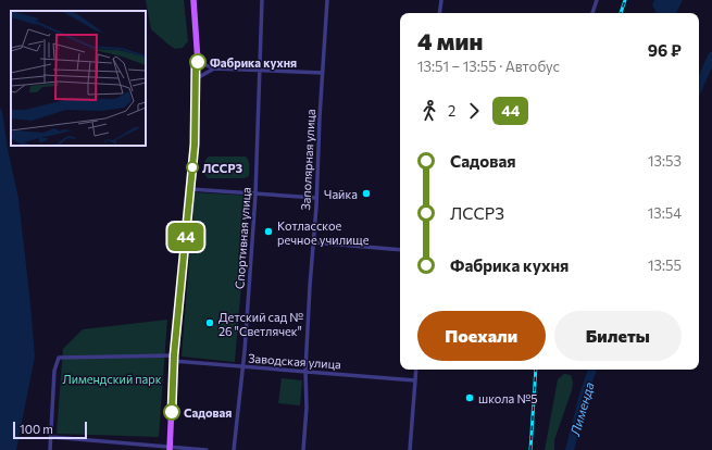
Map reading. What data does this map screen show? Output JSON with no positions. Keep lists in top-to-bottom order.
{
  "streets": {
    "street": ["Заполярная улица", "Спортивная улица", "Заводская улица"]
  },
  "crossings": [
    ["Заполярная улица", "Заводская улица"],
    ["Спортивная улица", "Заводская улица"]
  ],
  "water": ["Лименда"],
  "parks": ["Лимендский парк"],
  "places": [
    "Фабрика кухня",
    "ЛССРЗ",
    "Чайка",
    "Котласское речное училище",
    "Детский сад № 26 \"Светлячек\"",
    "школа №5",
    "Садовая"
  ],
  "lines": ["bus line 44"],
  "scale_bar": "100 m",
  "page": {
    "on_map": "44",
    "heading": ["4 мин", "13:51 – 13:55 · Автобус", "96 ₽"],
    "legs": ["2", "44"],
    "list": [
      {
        "name": "Садовая",
        "value": "13:53"
      },
      {
        "name": "ЛССРЗ",
        "value": "13:54"
      },
      {
        "name": "Фабрика кухня",
        "value": "13:55"
      }
    ],
    "buttons": ["Поехали", "Билеты"],
    "scale": "100 m"
  }
}
